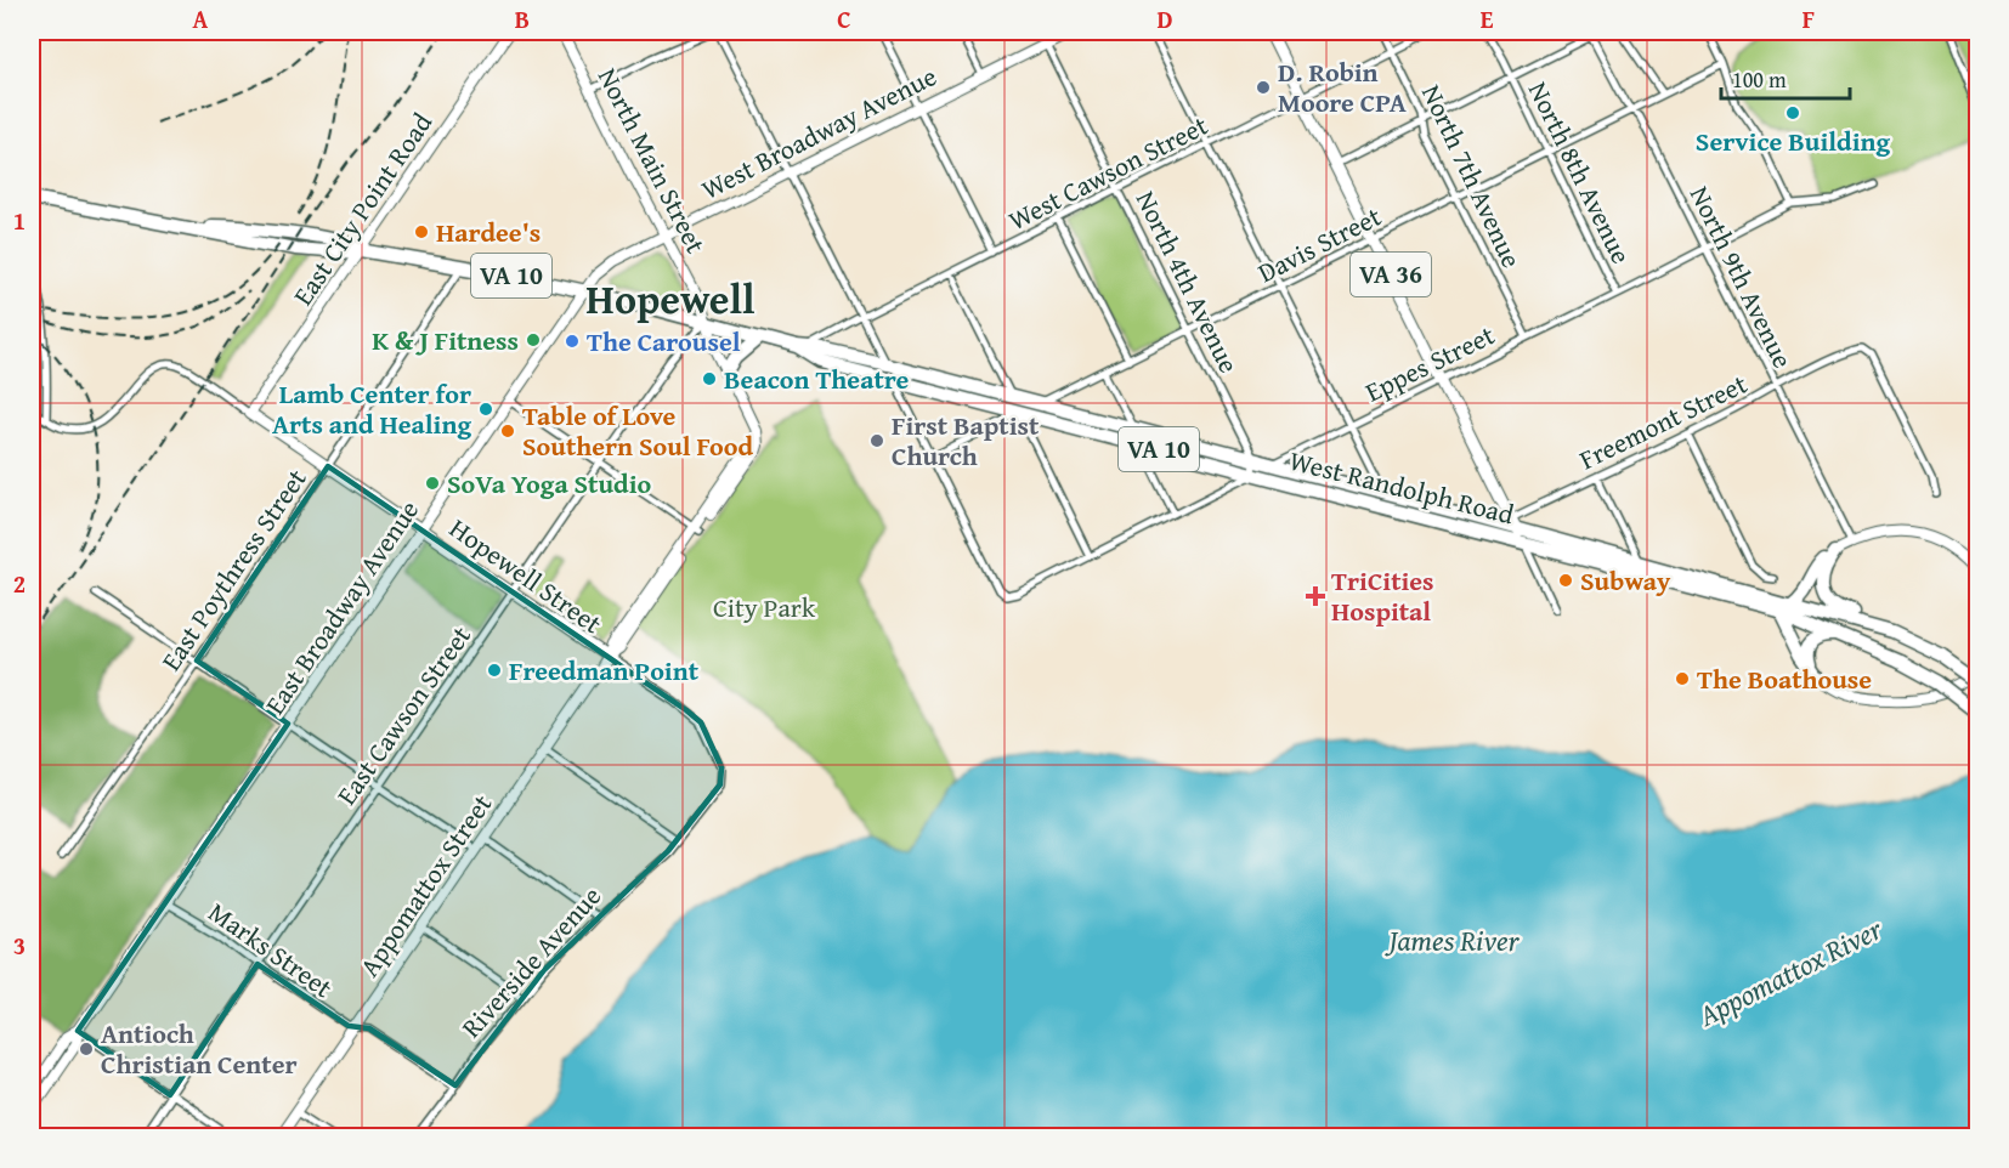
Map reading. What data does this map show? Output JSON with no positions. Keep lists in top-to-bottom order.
{
  "streets": {
    "highway": ["VA 10", "West Randolph Road"],
    "main road": ["VA 36"],
    "street": [
      "West Broadway Avenue",
      "North Main Street",
      "West Cawson Street",
      "North 8th Avenue",
      "North 7th Avenue",
      "East City Point Road",
      "Davis Street",
      "North 9th Avenue",
      "North 4th Avenue",
      "Eppes Street",
      "Freemont Street",
      "East Poythress Street",
      "Hopewell Street",
      "East Broadway Avenue",
      "East Cawson Street",
      "Appomattox Street",
      "Marks Street",
      "Riverside Avenue"
    ]
  },
  "crossings": [
    ["West Broadway Avenue", "North Main Street"],
    ["West Broadway Avenue", "North 4th Avenue"],
    ["West Broadway Avenue", "East Broadway Avenue"],
    ["North Main Street", "VA 10"],
    ["North Main Street", "West Randolph Road"],
    ["North Main Street", "East Broadway Avenue"],
    ["North Main Street", "East Cawson Street"],
    ["North Main Street", "Appomattox Street"],
    ["West Cawson Street", "North 7th Avenue"],
    ["West Cawson Street", "VA 36"],
    ["West Cawson Street", "North 4th Avenue"],
    ["West Cawson Street", "West Randolph Road"],
    ["North 8th Avenue", "Davis Street"],
    ["North 8th Avenue", "Eppes Street"],
    ["North 7th Avenue", "Davis Street"],
    ["North 7th Avenue", "Eppes Street"],
    ["East City Point Road", "VA 10"],
    ["East City Point Road", "Hopewell Street"],
    ["Davis Street", "VA 36"],
    ["Davis Street", "North 9th Avenue"],
    ["Davis Street", "North 4th Avenue"],
    ["Davis Street", "West Randolph Road"],
    ["VA 36", "Eppes Street"],
    ["VA 36", "Freemont Street"],
    ["VA 36", "West Randolph Road"],
    ["VA 10", "West Randolph Road"],
    ["VA 10", "East Poythress Street"],
    ["VA 10", "East Broadway Avenue"],
    ["VA 10", "East Cawson Street"],
    ["North 9th Avenue", "Eppes Street"],
    ["North 9th Avenue", "Freemont Street"],
    ["North 4th Avenue", "West Randolph Road"],
    ["Eppes Street", "West Randolph Road"],
    ["Freemont Street", "West Randolph Road"],
    ["West Randolph Road", "East Cawson Street"],
    ["East Poythress Street", "Hopewell Street"],
    ["Hopewell Street", "East Broadway Avenue"],
    ["Hopewell Street", "East Cawson Street"],
    ["Hopewell Street", "Appomattox Street"],
    ["Hopewell Street", "Riverside Avenue"],
    ["East Broadway Avenue", "Marks Street"],
    ["East Cawson Street", "Marks Street"],
    ["Appomattox Street", "Marks Street"],
    ["Marks Street", "Riverside Avenue"]
  ],
  "districts": ["Hopewell"],
  "water": ["James River", "Appomattox River"],
  "parks": ["City Park"],
  "places": {
    "other": [
      "D. Robin Moore CPA",
      "Service Building",
      "Hardee's",
      "K & J Fitness",
      "The Carousel",
      "Beacon Theatre",
      "Lamb Center for Arts and Healing",
      "Table of Love Southern Soul Food",
      "First Baptist Church",
      "SoVa Yoga Studio",
      "Subway",
      "Freedman Point",
      "The Boathouse",
      "Antioch Christian Center"
    ],
    "health": ["TriCities Hospital"]
  },
  "scale_bar": "100 m",
  "grid": {
    "columns": [
      "A",
      "B",
      "C",
      "D",
      "E",
      "F"
    ],
    "rows": ["1", "2", "3"]
  }
}
